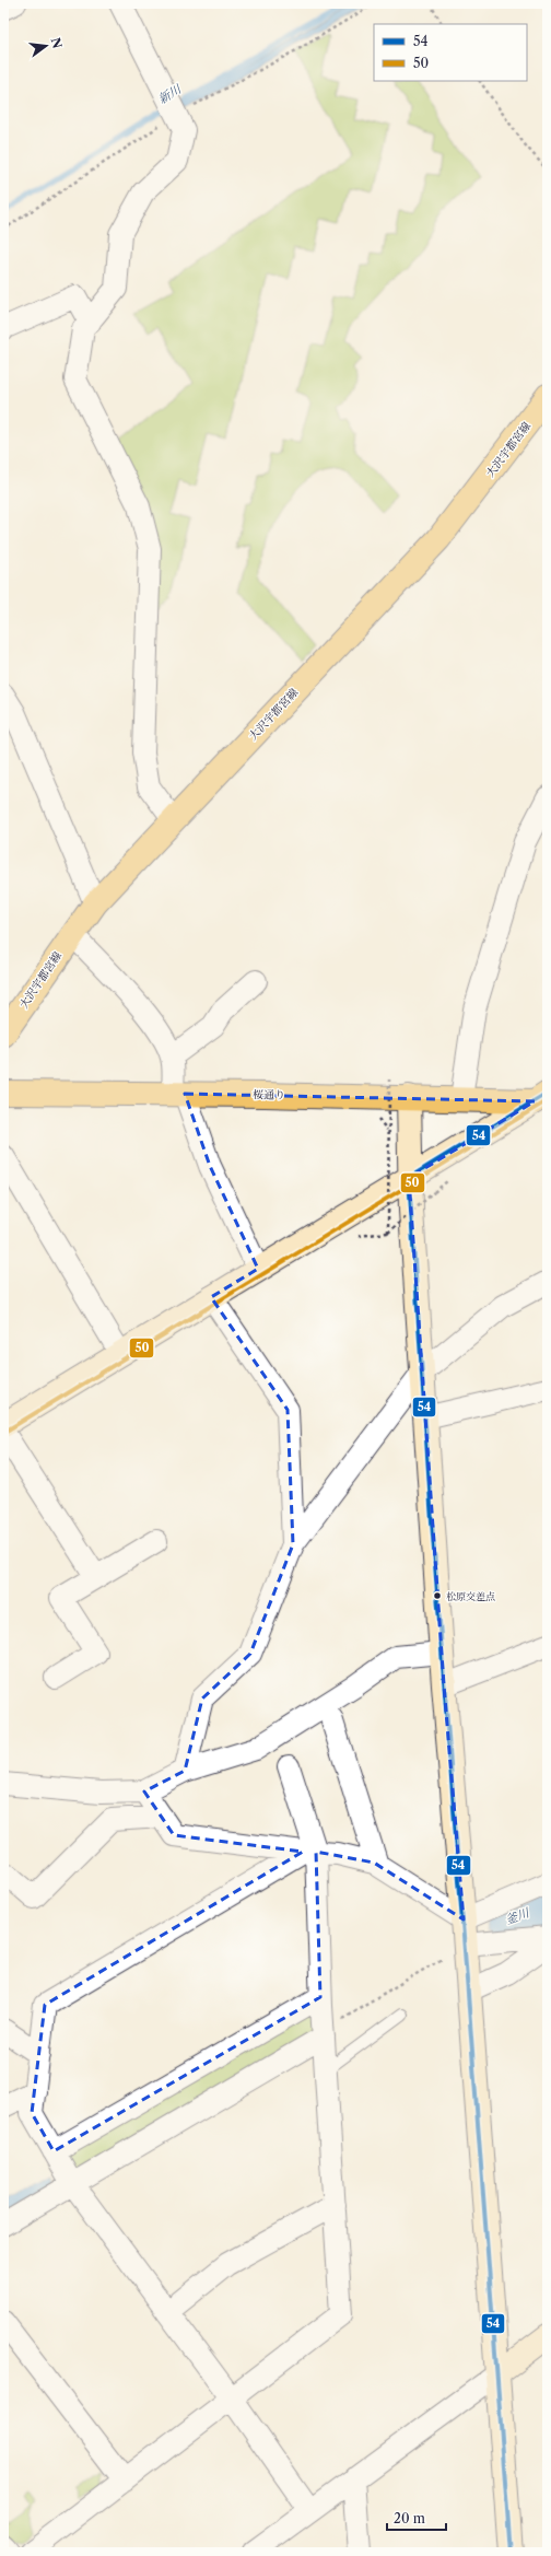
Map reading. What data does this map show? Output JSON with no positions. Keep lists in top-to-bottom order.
{
  "streets": {
    "main road": ["大沢宇都宮線", "桜通り"]
  },
  "water": ["新川", "釜川"],
  "places": ["松原交差点"],
  "lines": ["transit line 54", "transit line 50"],
  "legend": ["54", "50"],
  "scale_bar": "20 m",
  "north": "right"
}
